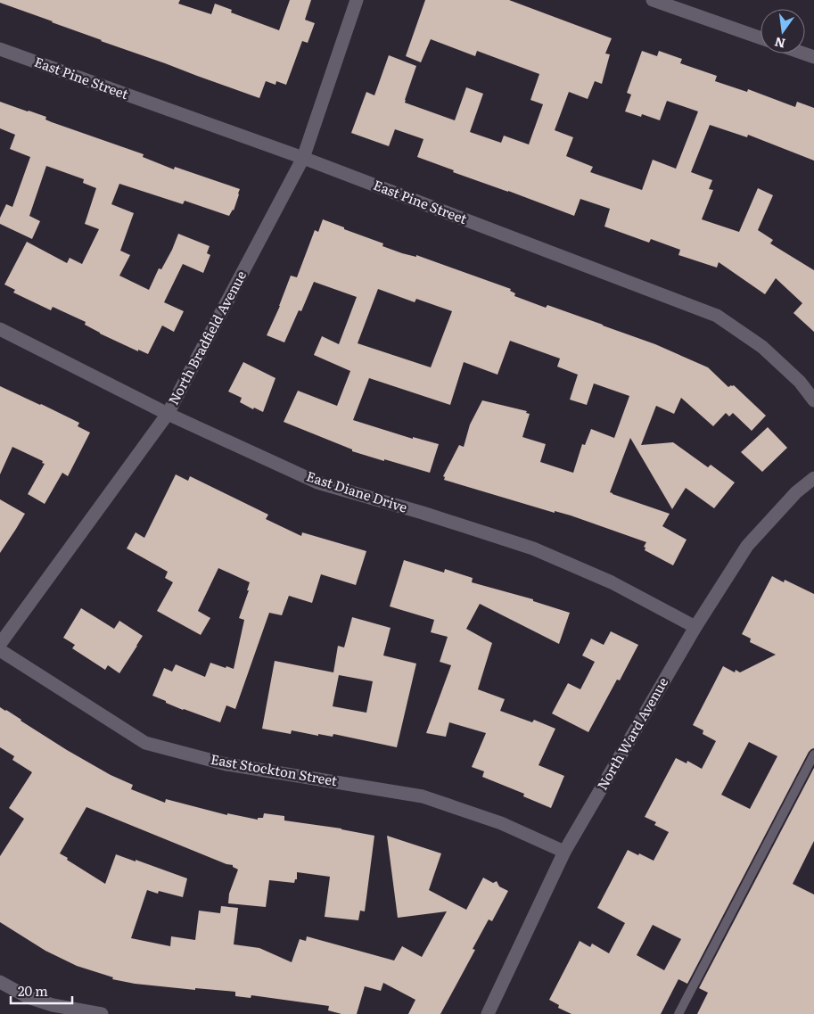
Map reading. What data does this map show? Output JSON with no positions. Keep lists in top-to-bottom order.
{
  "streets": {
    "street": [
      "East Pine Street",
      "North Bradfield Avenue",
      "East Diane Drive",
      "North Ward Avenue",
      "East Stockton Street"
    ]
  },
  "crossings": [
    ["East Pine Street", "North Bradfield Avenue"],
    ["North Bradfield Avenue", "East Diane Drive"],
    ["East Diane Drive", "North Ward Avenue"],
    ["North Ward Avenue", "East Stockton Street"]
  ],
  "scale_bar": "20 m",
  "north": "bottom"
}
